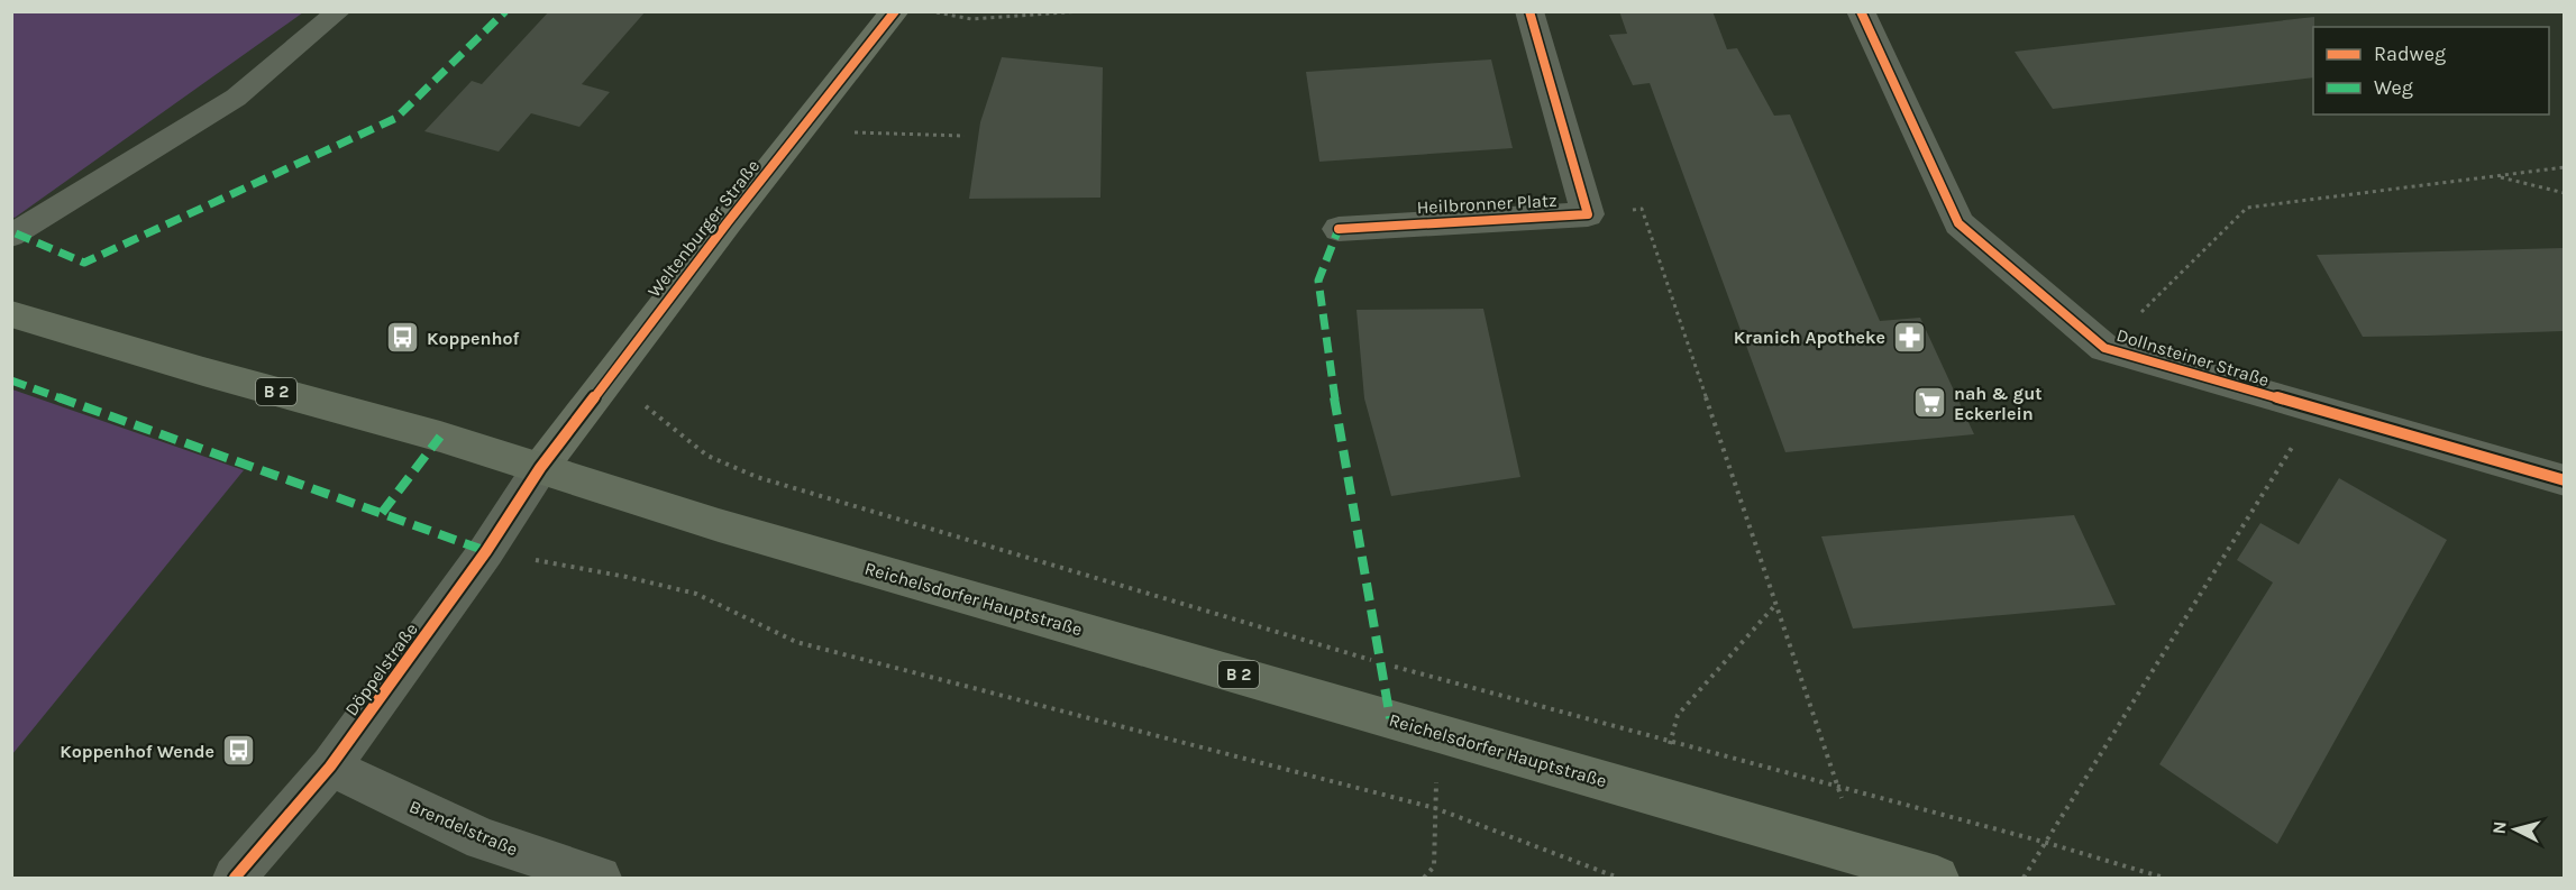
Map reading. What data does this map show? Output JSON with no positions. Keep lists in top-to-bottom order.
{
  "streets": {
    "main road": ["B 2", "Reichelsdorfer Hauptstraße"],
    "street": [
      "Heilbronner Platz",
      "Weltenburger Straße",
      "Dollnsteiner Straße",
      "Döppelstraße",
      "Brendelstraße"
    ]
  },
  "crossings": [
    ["Weltenburger Straße", "Reichelsdorfer Hauptstraße"],
    ["Weltenburger Straße", "Döppelstraße"],
    ["Reichelsdorfer Hauptstraße", "Döppelstraße"],
    ["Döppelstraße", "Brendelstraße"]
  ],
  "places": {
    "pharmacy": ["Kranich Apotheke"],
    "bus stop": ["Koppenhof", "Koppenhof Wende"],
    "supermarket": ["nah & gut Eckerlein"]
  },
  "legend": ["Radweg", "Weg"],
  "north": "left"
}
